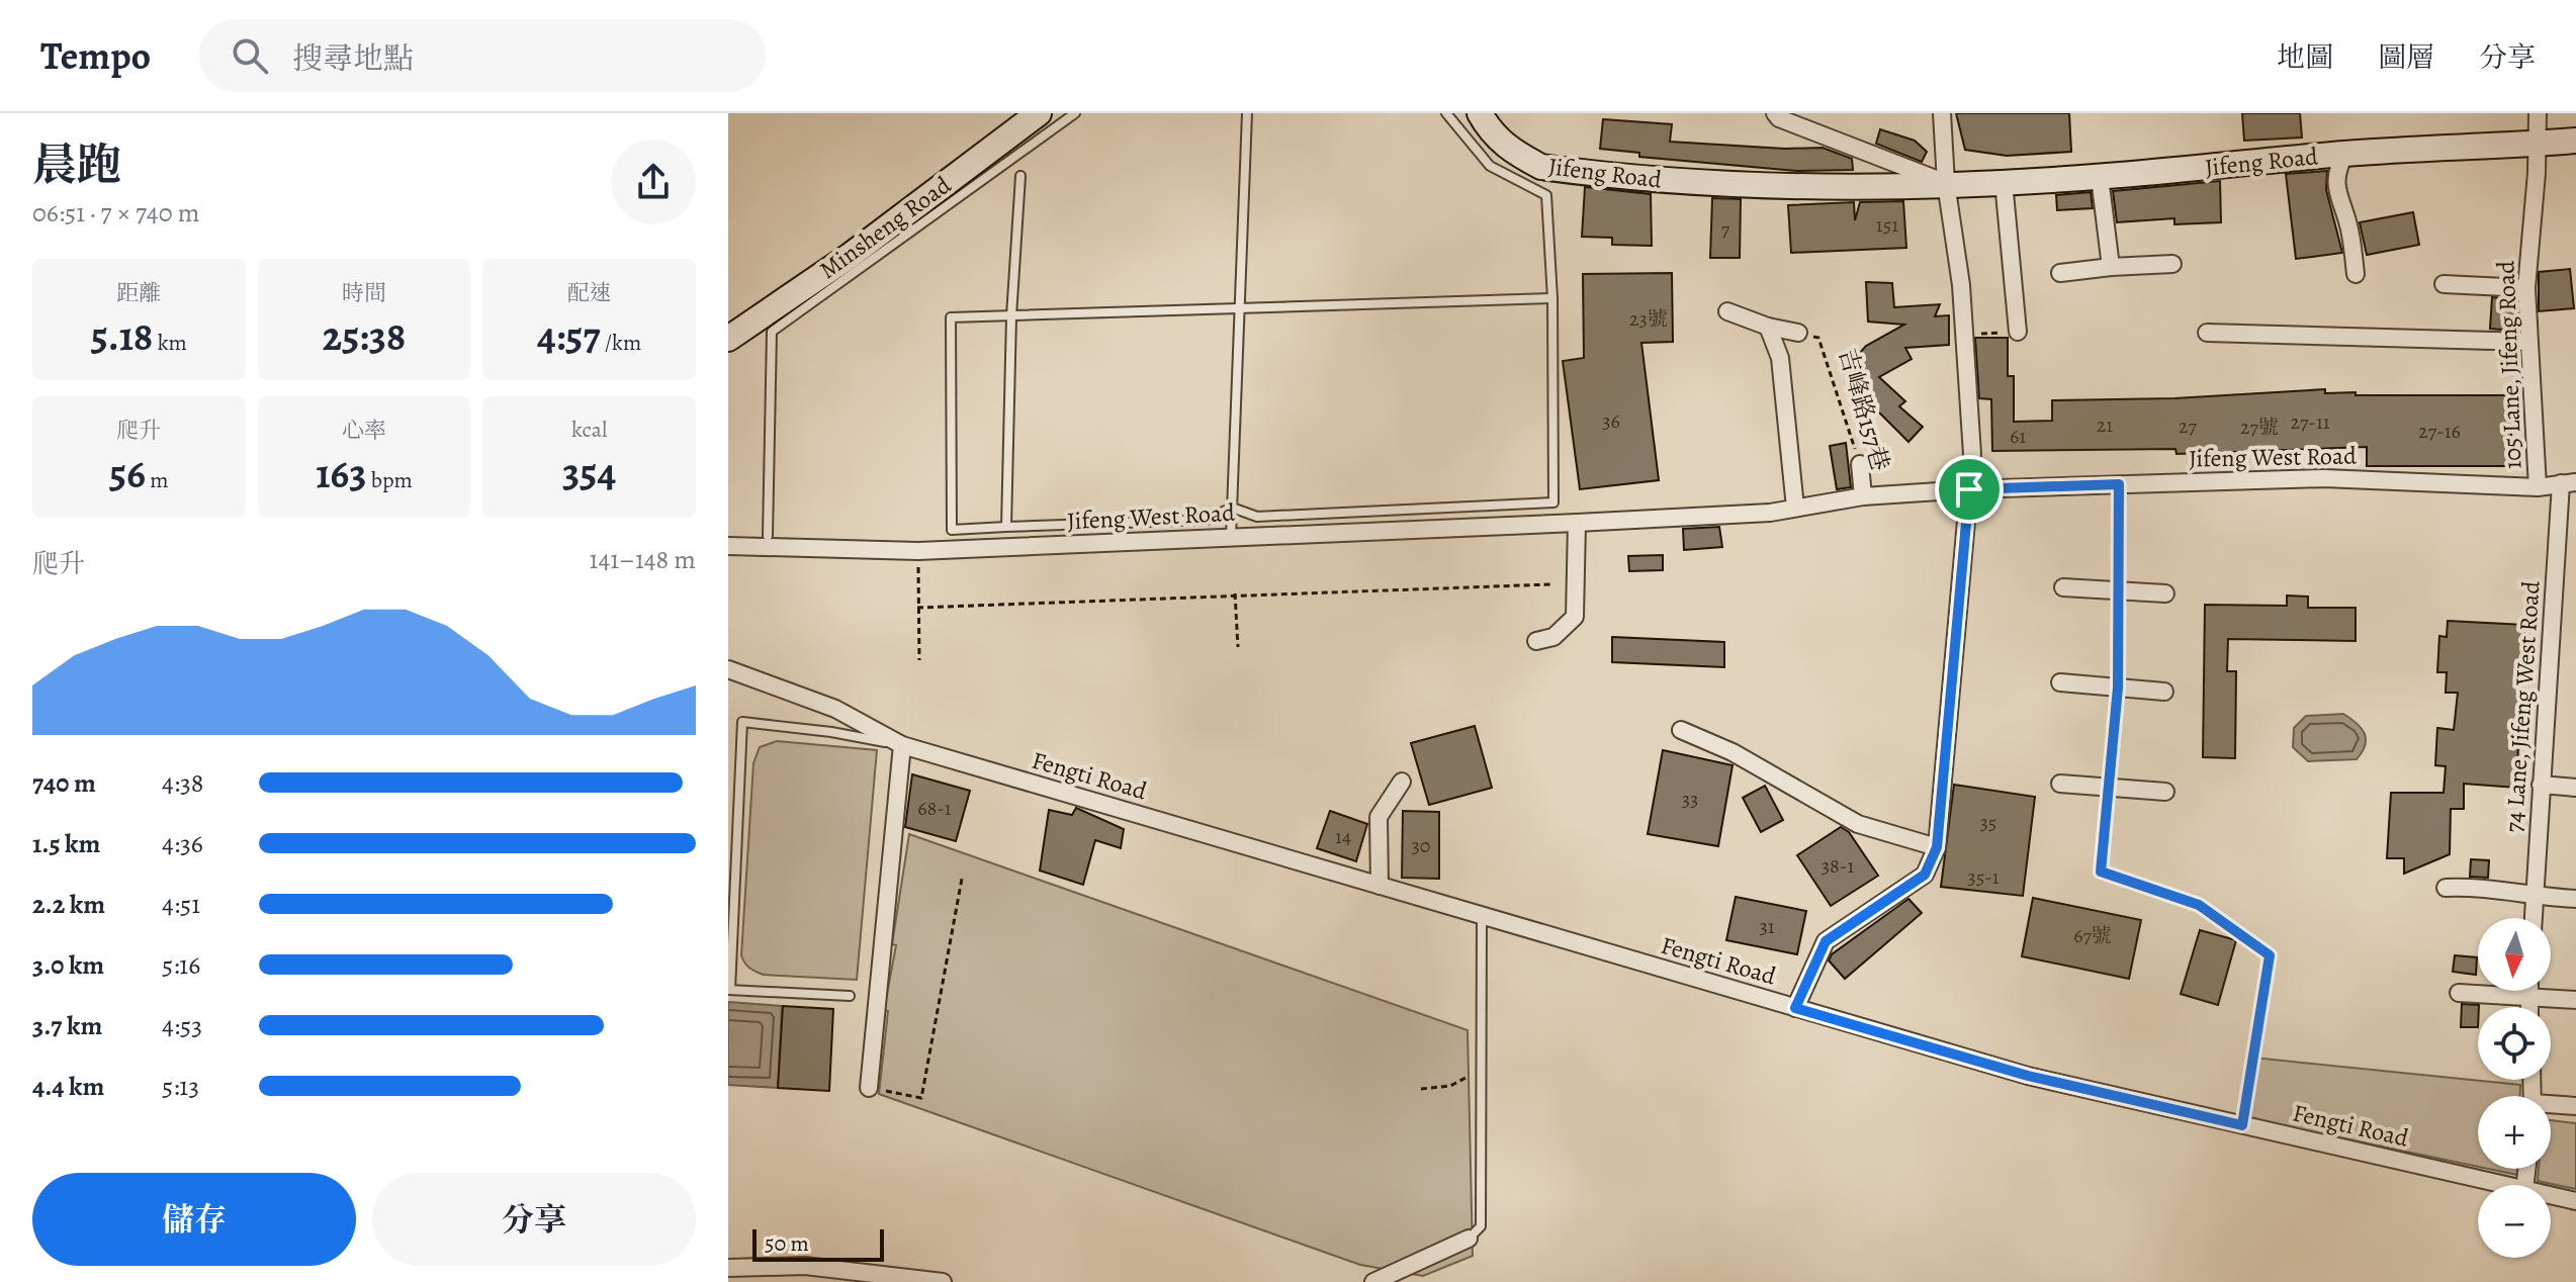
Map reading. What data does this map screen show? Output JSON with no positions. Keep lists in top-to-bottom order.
{
  "streets": {
    "street": [
      "Jifeng Road",
      "Minsheng Road",
      "105 Lane, Jifeng Road",
      "吉峰路157巷",
      "Jifeng West Road",
      "74 Lane, Jifeng West Road",
      "Fengti Road"
    ]
  },
  "crossings": [
    ["Jifeng Road", "105 Lane, Jifeng Road"],
    ["105 Lane, Jifeng Road", "Jifeng West Road"],
    ["吉峰路157巷", "Jifeng West Road"],
    ["Jifeng West Road", "74 Lane, Jifeng West Road"]
  ],
  "house_numbers": [
    "151",
    "7",
    "23號",
    "36",
    "27-11",
    "21",
    "27",
    "27號",
    "27-16",
    "61",
    "33",
    "68-1",
    "35",
    "14",
    "30",
    "38-1",
    "35-1",
    "31",
    "67號"
  ],
  "scale_bar": "50 m",
  "north": "bottom",
  "page": {
    "header": "Tempo",
    "search": "搜尋地點",
    "nav": ["地圖", "圖層", "分享"],
    "heading": ["晨跑", "06:51 · 7 × 740 m"],
    "stats": [
      ["距離", "5.18 km"],
      ["時間", "25:38"],
      ["配速", "4:57 /km"],
      ["爬升", "56 m"],
      ["心率", "163 bpm"],
      ["kcal", "354"]
    ],
    "chart": ["爬升", "141–148 m"],
    "list": [
      {
        "name": "740 m",
        "note": "4:38"
      },
      {
        "name": "1.5 km",
        "note": "4:36"
      },
      {
        "name": "2.2 km",
        "note": "4:51"
      },
      {
        "name": "3.0 km",
        "note": "5:16"
      },
      {
        "name": "3.7 km",
        "note": "4:53"
      },
      {
        "name": "4.4 km",
        "note": "5:13"
      }
    ],
    "map_buttons": ["+", "−"],
    "buttons": ["儲存", "分享"],
    "scale": "50 m"
  }
}
